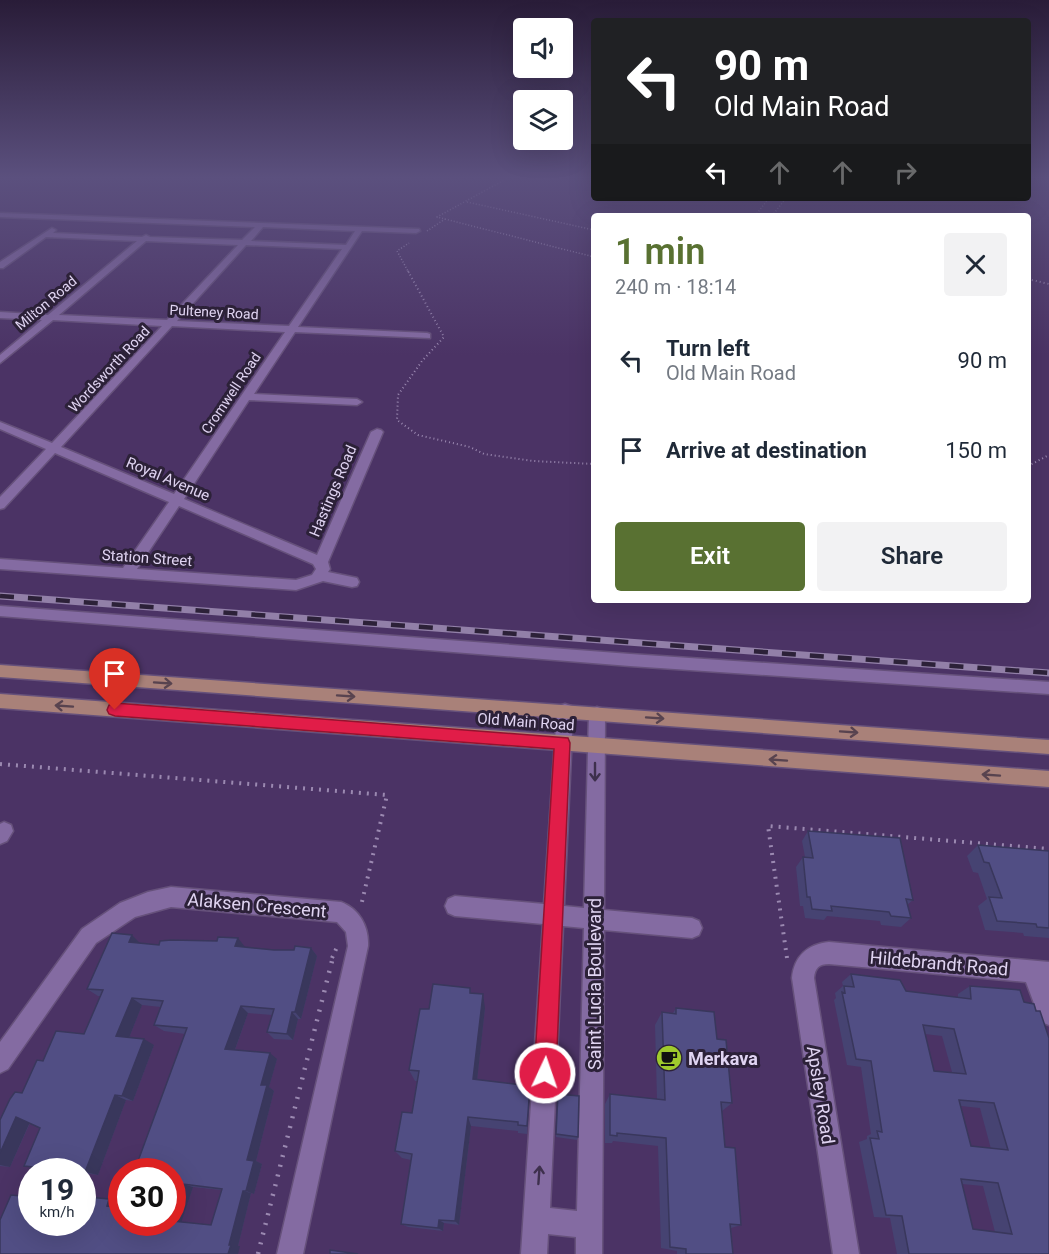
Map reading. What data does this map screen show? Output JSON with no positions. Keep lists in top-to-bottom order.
{
  "streets": {
    "main road": ["Old Main Road"],
    "street": [
      "Milton Road",
      "Pulteney Road",
      "Wordsworth Road",
      "Cromwell Road",
      "Royal Avenue",
      "Hastings Road",
      "Station Street",
      "Alaksen Crescent",
      "Hildebrandt Road",
      "Saint Lucia Boulevard",
      "Apsley Road"
    ]
  },
  "crossings": [
    ["Milton Road", "Pulteney Road"],
    ["Pulteney Road", "Wordsworth Road"],
    ["Pulteney Road", "Cromwell Road"],
    ["Wordsworth Road", "Royal Avenue"],
    ["Cromwell Road", "Royal Avenue"],
    ["Cromwell Road", "Station Street"],
    ["Royal Avenue", "Hastings Road"],
    ["Royal Avenue", "Station Street"],
    ["Hastings Road", "Station Street"],
    ["Old Main Road", "Saint Lucia Boulevard"],
    ["Hildebrandt Road", "Apsley Road"]
  ],
  "places": {
    "cafe": ["Merkava"]
  },
  "page": {
    "turn": ["90 m", "Old Main Road"],
    "heading": ["1 min", "240 m · 18:14"],
    "list": [
      {
        "name": "Turn left",
        "note": "Old Main Road",
        "value": "90 m"
      },
      {
        "name": "Arrive at destination",
        "value": "150 m"
      }
    ],
    "buttons": ["Exit", "Share"],
    "speed": "19 km/h",
    "limit": "30"
  }
}
